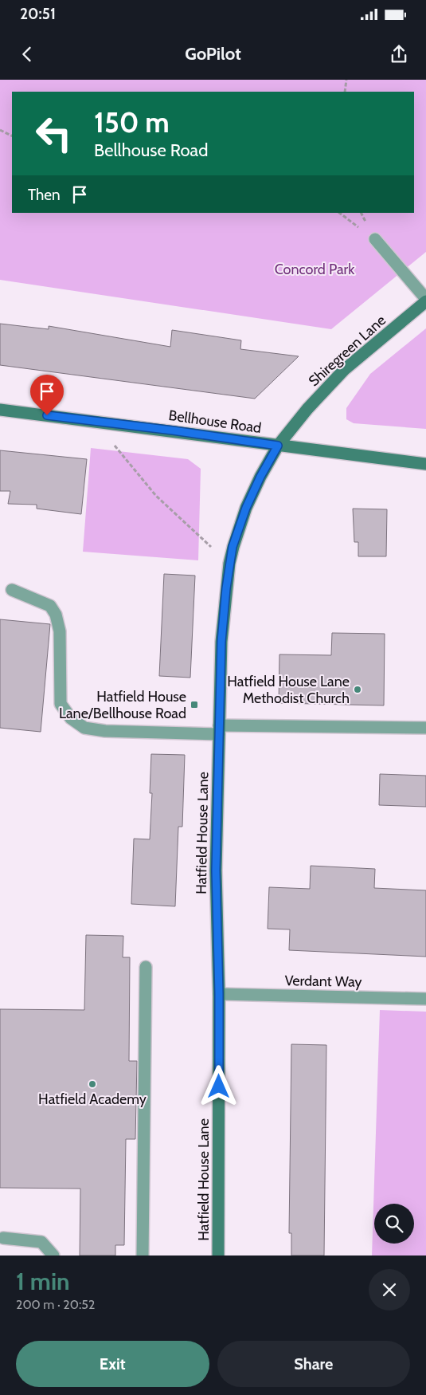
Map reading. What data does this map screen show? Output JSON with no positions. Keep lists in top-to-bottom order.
{
  "streets": {
    "street": [
      "Shiregreen Lane",
      "Bellhouse Road",
      "Hatfield House Lane",
      "Verdant Way"
    ]
  },
  "crossings": [
    ["Shiregreen Lane", "Bellhouse Road"],
    ["Shiregreen Lane", "Hatfield House Lane"],
    ["Bellhouse Road", "Hatfield House Lane"],
    ["Hatfield House Lane", "Verdant Way"]
  ],
  "parks": ["Concord Park"],
  "places": {
    "other": ["Hatfield House Lane Methodist Church", "Hatfield Academy"],
    "transit": ["Hatfield House Lane/Bellhouse Road"]
  },
  "page": {
    "status": "20:51",
    "header": "GoPilot",
    "turn": ["150 m", "Bellhouse Road"],
    "then": "Then",
    "heading": ["1 min", "200 m · 20:52"],
    "buttons": ["Exit", "Share"]
  }
}
